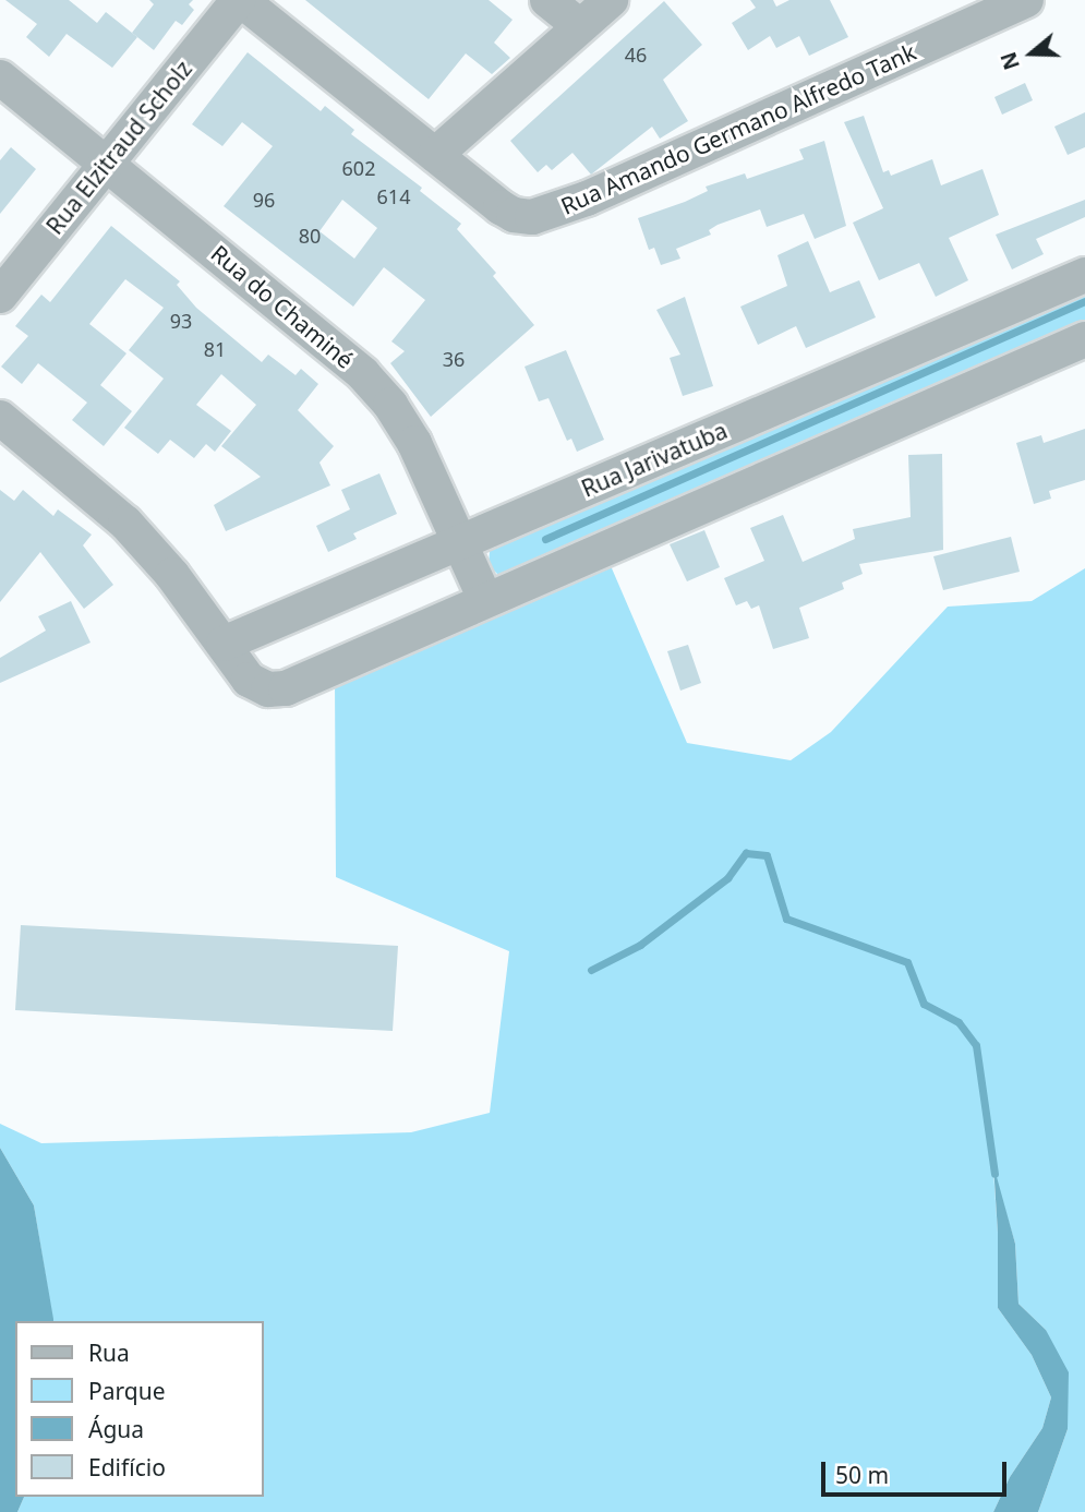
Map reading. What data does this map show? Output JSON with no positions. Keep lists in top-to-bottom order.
{
  "streets": {
    "street": [
      "Rua Amando Germano Alfredo Tank",
      "Rua Elzitraud Scholz",
      "Rua do Chaminé",
      "Rua Jarivatuba"
    ]
  },
  "crossings": [
    ["Rua Amando Germano Alfredo Tank", "Rua Elzitraud Scholz"],
    ["Rua Elzitraud Scholz", "Rua do Chaminé"],
    ["Rua do Chaminé", "Rua Jarivatuba"]
  ],
  "house_numbers": [
    "46",
    "602",
    "614",
    "96",
    "80",
    "93",
    "81",
    "36"
  ],
  "legend": [
    "Rua",
    "Parque",
    "Água",
    "Edifício"
  ],
  "scale_bar": "50 m",
  "north": "left"
}
